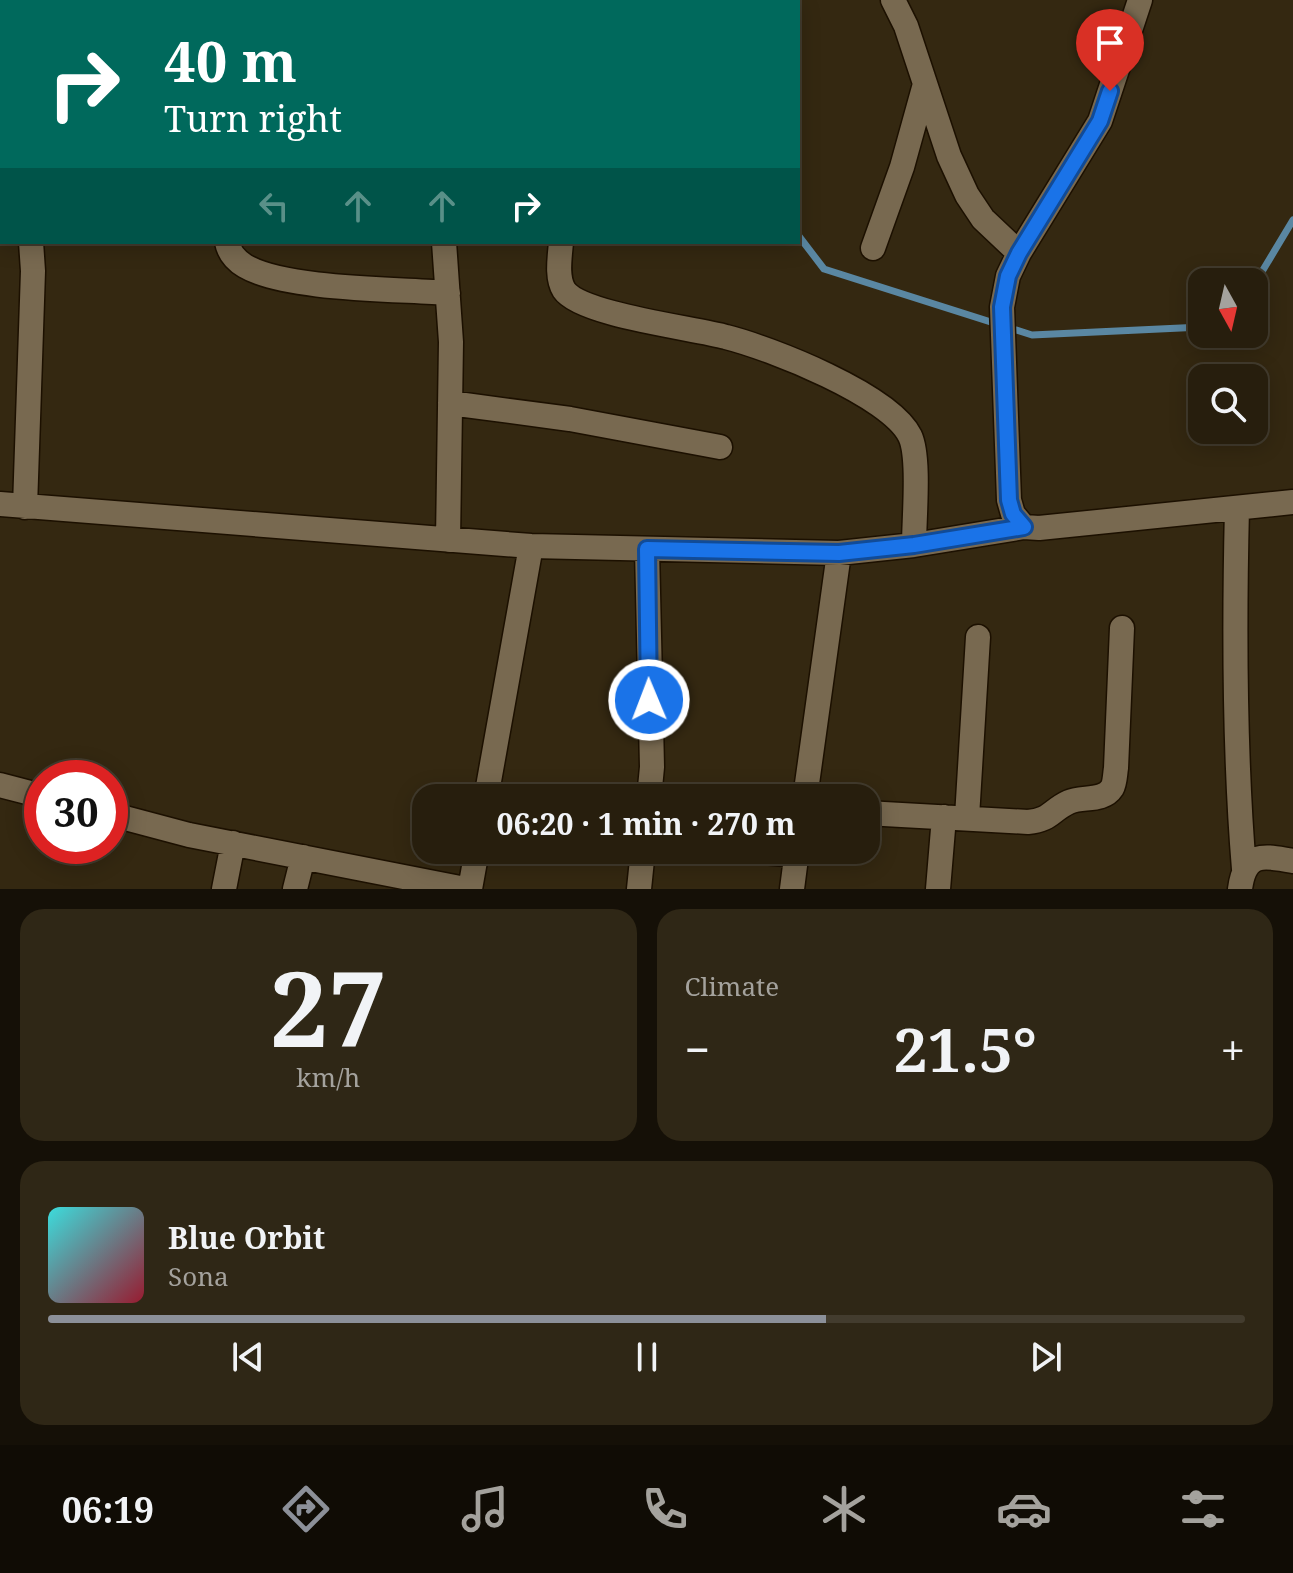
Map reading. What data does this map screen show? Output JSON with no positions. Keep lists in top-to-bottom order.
{
  "north": "bottom",
  "page": {
    "turn": ["40 m", "Turn right"],
    "limit": "30",
    "trip": "06:20 · 1 min · 270 m",
    "tile": [
      ["27", "km/h"],
      "Climate"
    ],
    "heat": ["−", "21.5°", "+"],
    "song": ["Blue Orbit", "Sona"],
    "tabs": "06:19"
  }
}
